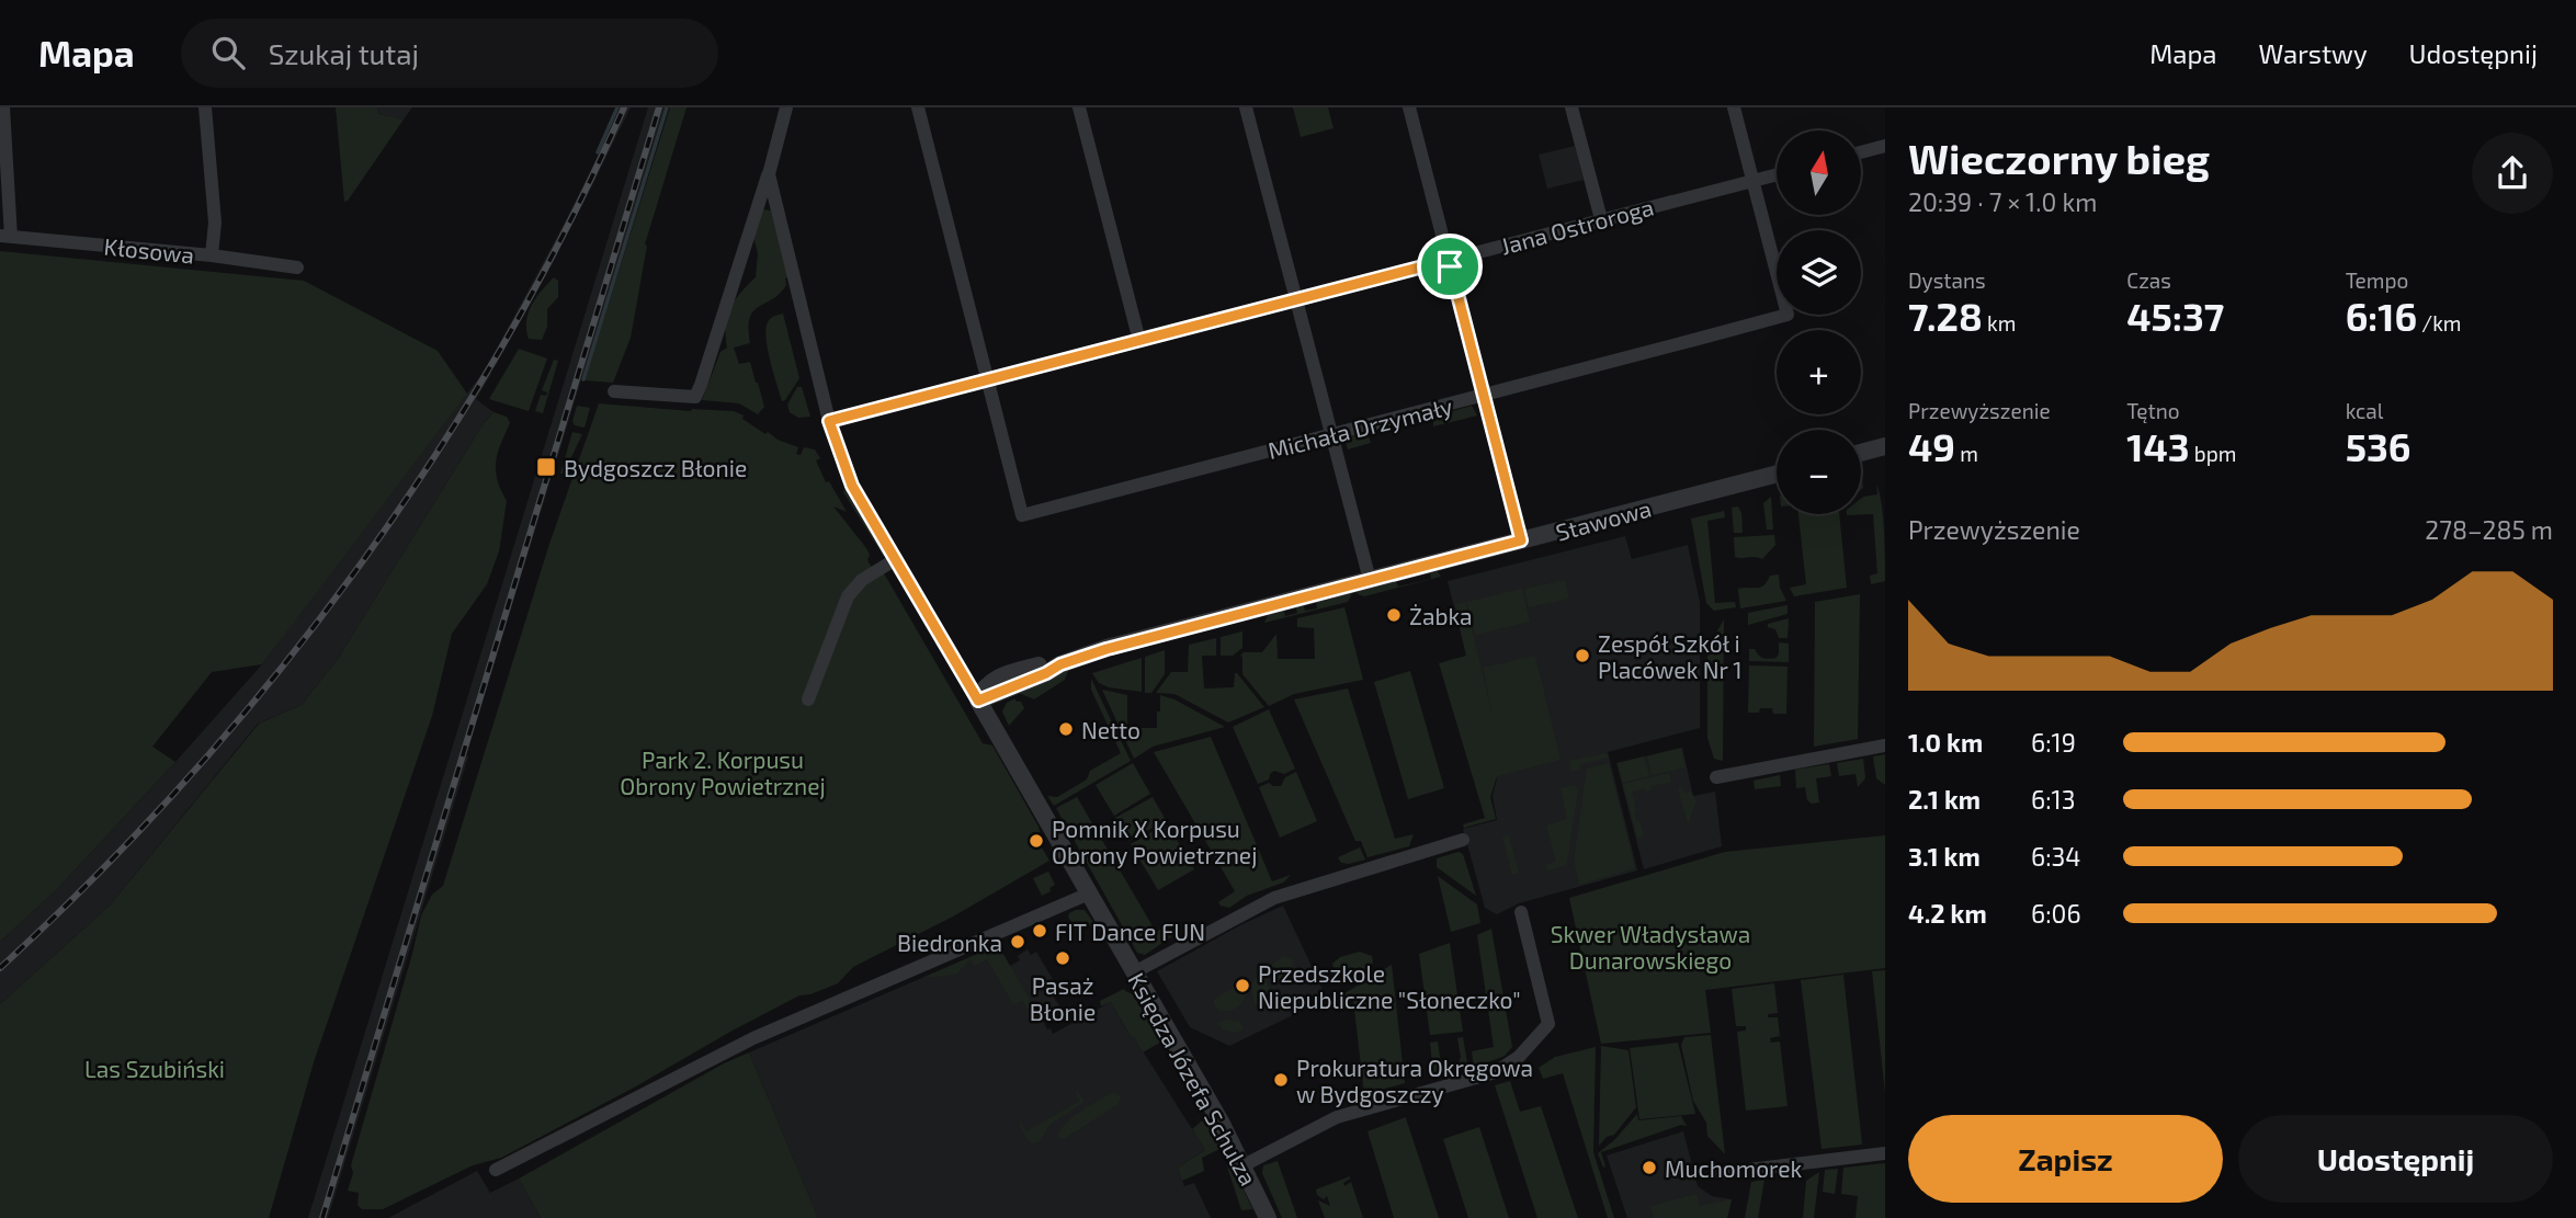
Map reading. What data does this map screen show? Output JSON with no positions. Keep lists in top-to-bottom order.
{
  "streets": {
    "street": [
      "Jana Ostroroga",
      "Kłosowa",
      "Michała Drzymały",
      "Stawowa",
      "Księdza Józefa Schulza"
    ]
  },
  "crossings": [
    ["Jana Ostroroga", "Michała Drzymały"],
    ["Stawowa", "Księdza Józefa Schulza"]
  ],
  "parks": ["Park 2. Korpusu Obrony Powietrznej", "Skwer Władysława Dunarowskiego", "Las Szubiński"],
  "places": {
    "transit": ["Bydgoszcz Błonie"],
    "other": [
      "Żabka",
      "Zespół Szkół i Placówek Nr 1",
      "Netto",
      "Pomnik X Korpusu Obrony Powietrznej",
      "FIT Dance FUN",
      "Biedronka",
      "Pasaż Błonie",
      "Przedszkole Niepubliczne \"Słoneczko\"",
      "Prokuratura Okręgowa w Bydgoszczy",
      "Muchomorek"
    ]
  },
  "north": "top",
  "page": {
    "header": "Mapa",
    "search": "Szukaj tutaj",
    "nav": ["Mapa", "Warstwy", "Udostępnij"],
    "heading": ["Wieczorny bieg", "20:39 · 7 × 1.0 km"],
    "map_buttons": ["+", "−"],
    "stats": [
      ["Dystans", "7.28 km"],
      ["Czas", "45:37"],
      ["Tempo", "6:16 /km"],
      ["Przewyższenie", "49 m"],
      ["Tętno", "143 bpm"],
      ["kcal", "536"]
    ],
    "chart": ["Przewyższenie", "278–285 m"],
    "list": [
      {
        "name": "1.0 km",
        "note": "6:19"
      },
      {
        "name": "2.1 km",
        "note": "6:13"
      },
      {
        "name": "3.1 km",
        "note": "6:34"
      },
      {
        "name": "4.2 km",
        "note": "6:06"
      }
    ],
    "buttons": ["Zapisz", "Udostępnij"]
  }
}
